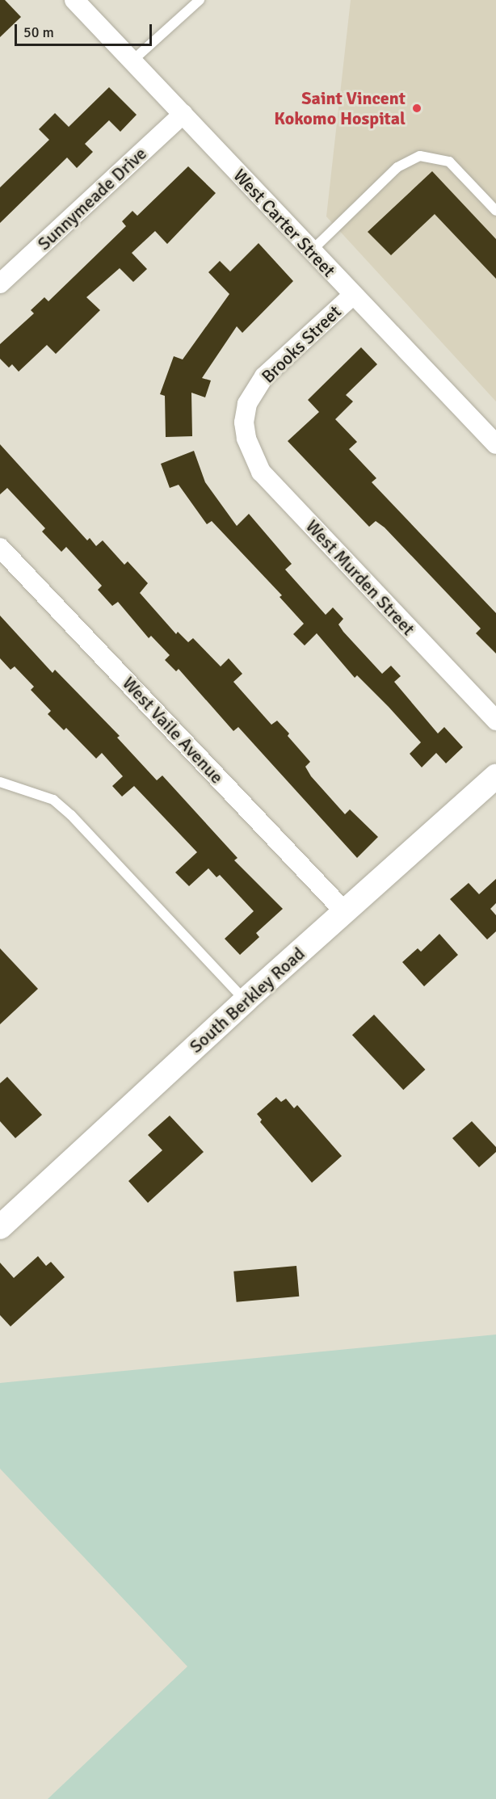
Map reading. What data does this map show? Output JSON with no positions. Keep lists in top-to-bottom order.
{
  "streets": {
    "street": [
      "Sunnymeade Drive",
      "West Carter Street",
      "Brooks Street",
      "West Murden Street",
      "West Vaile Avenue",
      "South Berkley Road"
    ]
  },
  "crossings": [
    ["Sunnymeade Drive", "West Carter Street"],
    ["West Carter Street", "Brooks Street"],
    ["Brooks Street", "West Murden Street"],
    ["West Vaile Avenue", "South Berkley Road"]
  ],
  "places": ["Saint Vincent Kokomo Hospital"],
  "scale_bar": "50 m"
}
